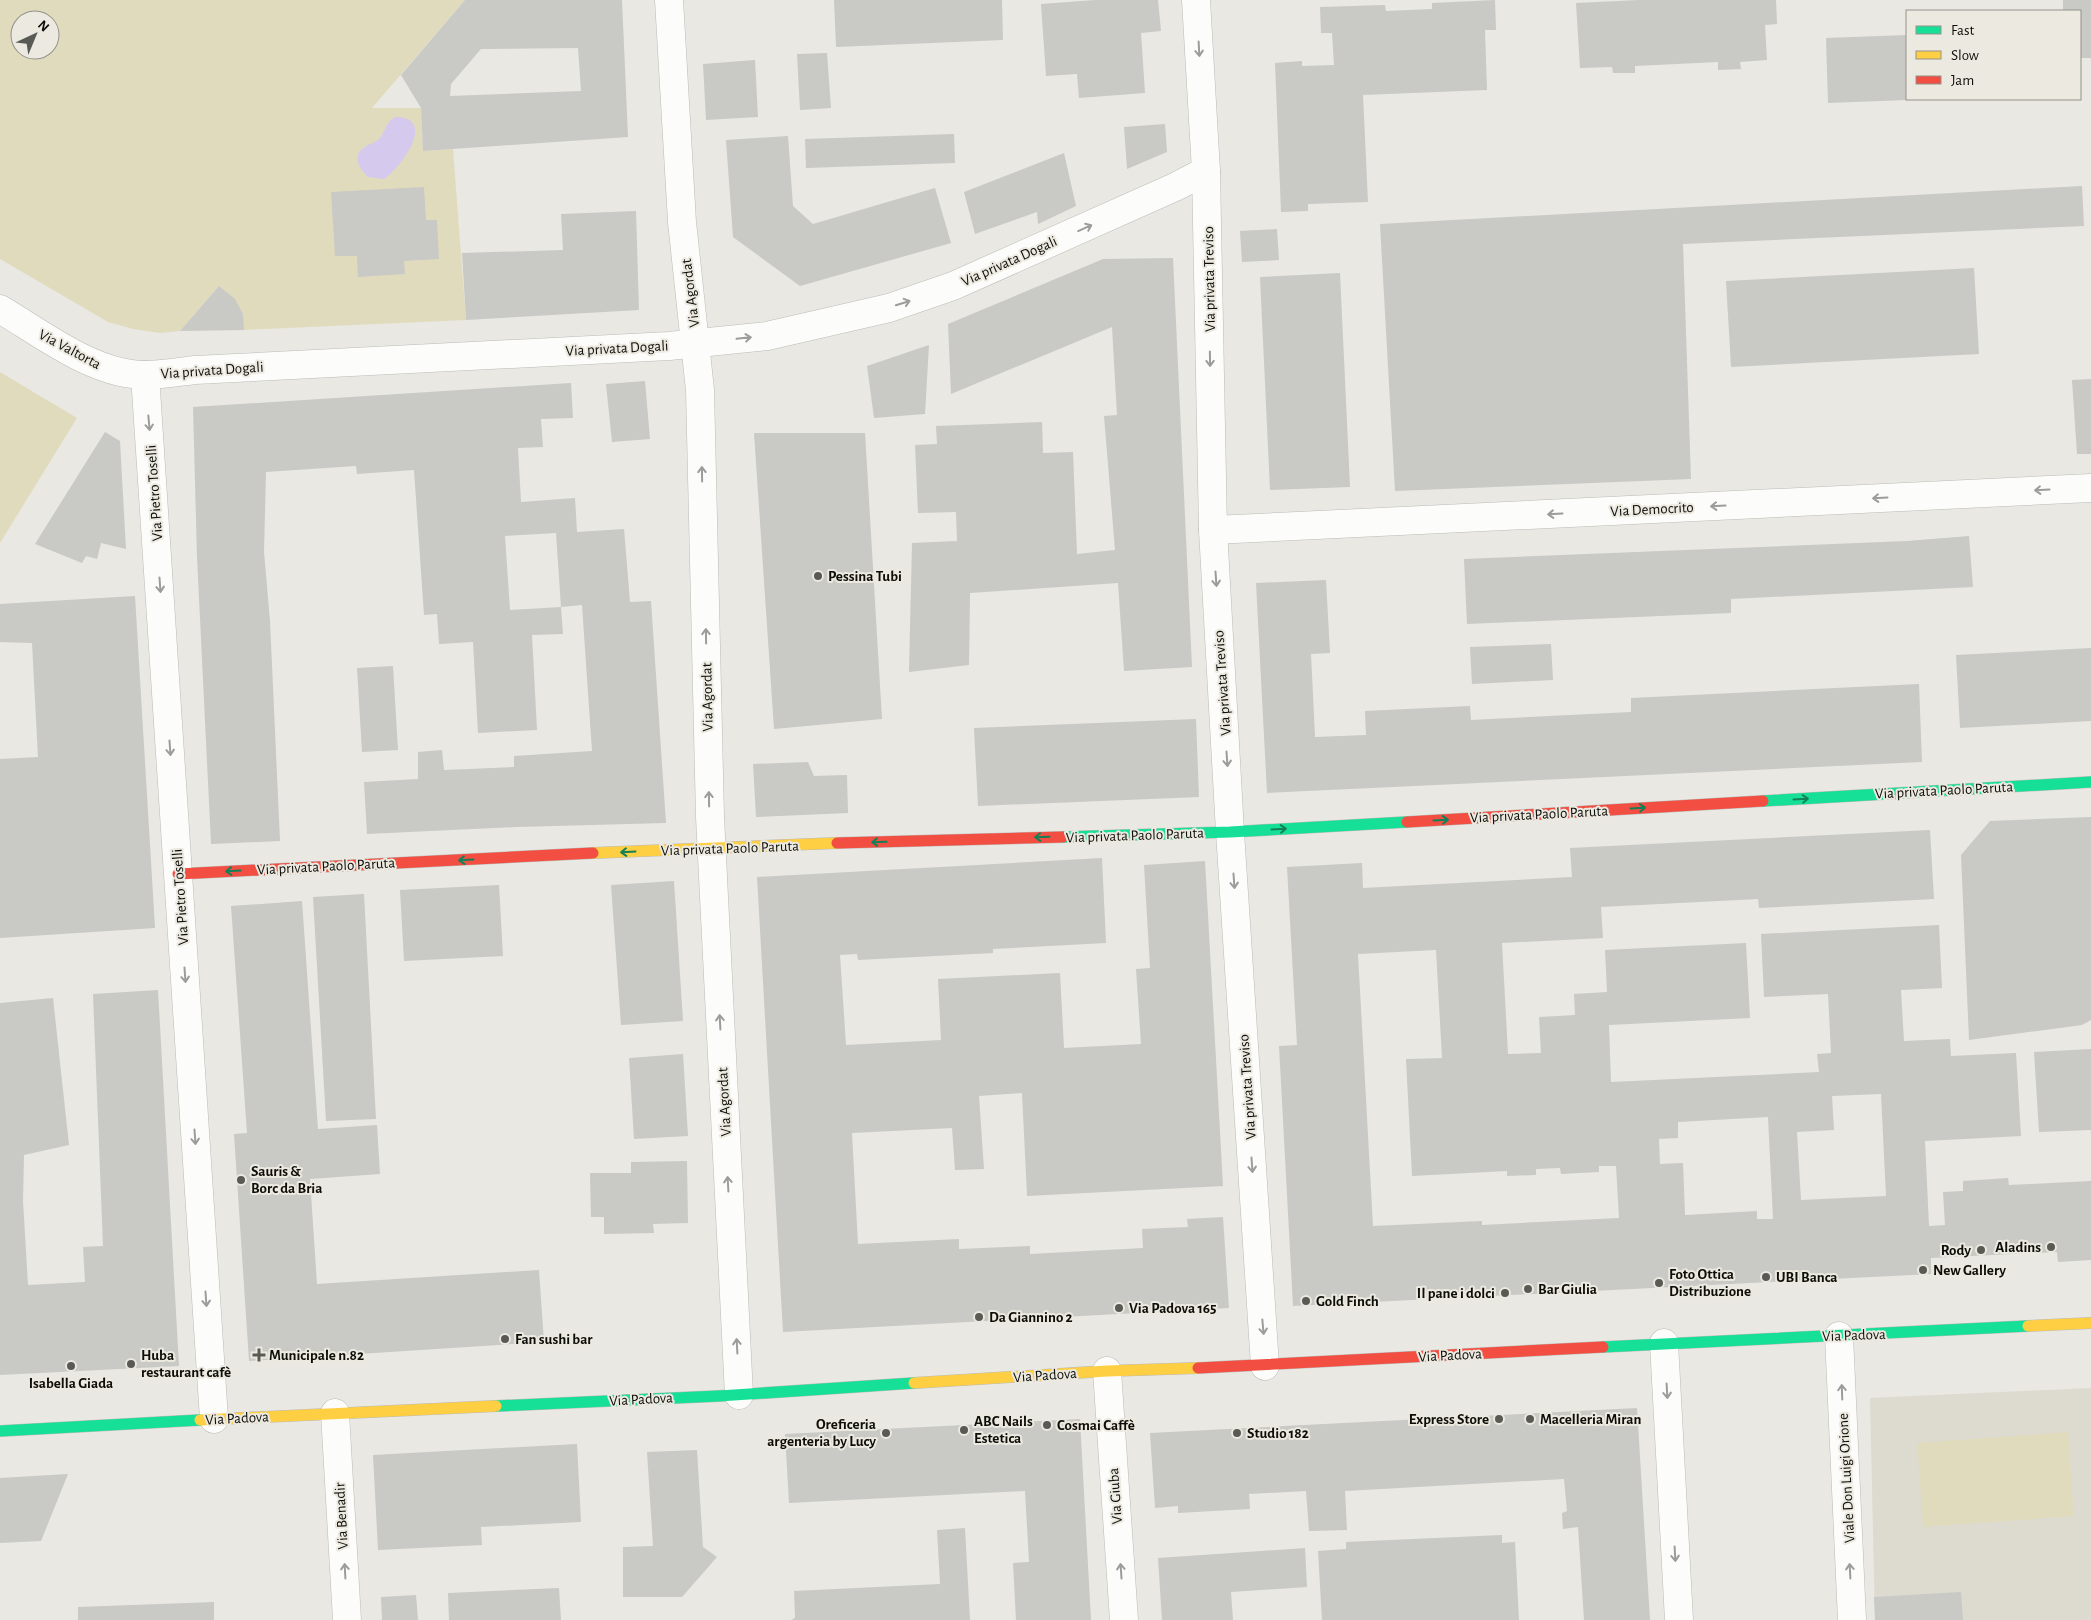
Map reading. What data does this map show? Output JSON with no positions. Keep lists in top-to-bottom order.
{
  "streets": {
    "street": [
      "Via privata Dogali",
      "Via privata Treviso",
      "Via Agordat",
      "Via Valtorta",
      "Via Pietro Toselli",
      "Via Democrito",
      "Via privata Paolo Paruta",
      "Via Padova",
      "Viale Don Luigi Orione",
      "Via Giuba",
      "Via Benadir"
    ]
  },
  "crossings": [
    ["Via privata Dogali", "Via privata Treviso"],
    ["Via privata Dogali", "Via Agordat"],
    ["Via privata Dogali", "Via Valtorta"],
    ["Via privata Dogali", "Via Pietro Toselli"],
    ["Via privata Treviso", "Via Democrito"],
    ["Via privata Treviso", "Via privata Paolo Paruta"],
    ["Via privata Treviso", "Via Padova"],
    ["Via Agordat", "Via privata Paolo Paruta"],
    ["Via Agordat", "Via Padova"],
    ["Via Valtorta", "Via Pietro Toselli"],
    ["Via Pietro Toselli", "Via privata Paolo Paruta"],
    ["Via Pietro Toselli", "Via Padova"],
    ["Via Padova", "Viale Don Luigi Orione"],
    ["Via Padova", "Via Giuba"],
    ["Via Padova", "Via Benadir"]
  ],
  "one_way": [
    "Via privata Dogali",
    "Via privata Treviso",
    "Via Agordat",
    "Via Pietro Toselli",
    "Via Democrito",
    "Via Giuba",
    "Via Benadir"
  ],
  "places": {
    "other": [
      "Pessina Tubi",
      "Sauris & Borc da Bria",
      "Aladins",
      "Rody",
      "New Gallery",
      "UBI Banca",
      "Foto Ottica Distribuzione",
      "Bar Giulia",
      "Il pane i dolci",
      "Gold Finch",
      "Via Padova 165",
      "Da Giannino 2",
      "Fan sushi bar",
      "Huba restaurant cafè",
      "Isabella Giada",
      "Express Store",
      "Macelleria Miran",
      "Cosmai Caffè",
      "ABC Nails Estetica",
      "Oreficeria argenteria by Lucy",
      "Studio 182"
    ],
    "health": ["Municipale n.82"]
  },
  "legend": ["Fast", "Slow", "Jam"],
  "north": "top right"
}
